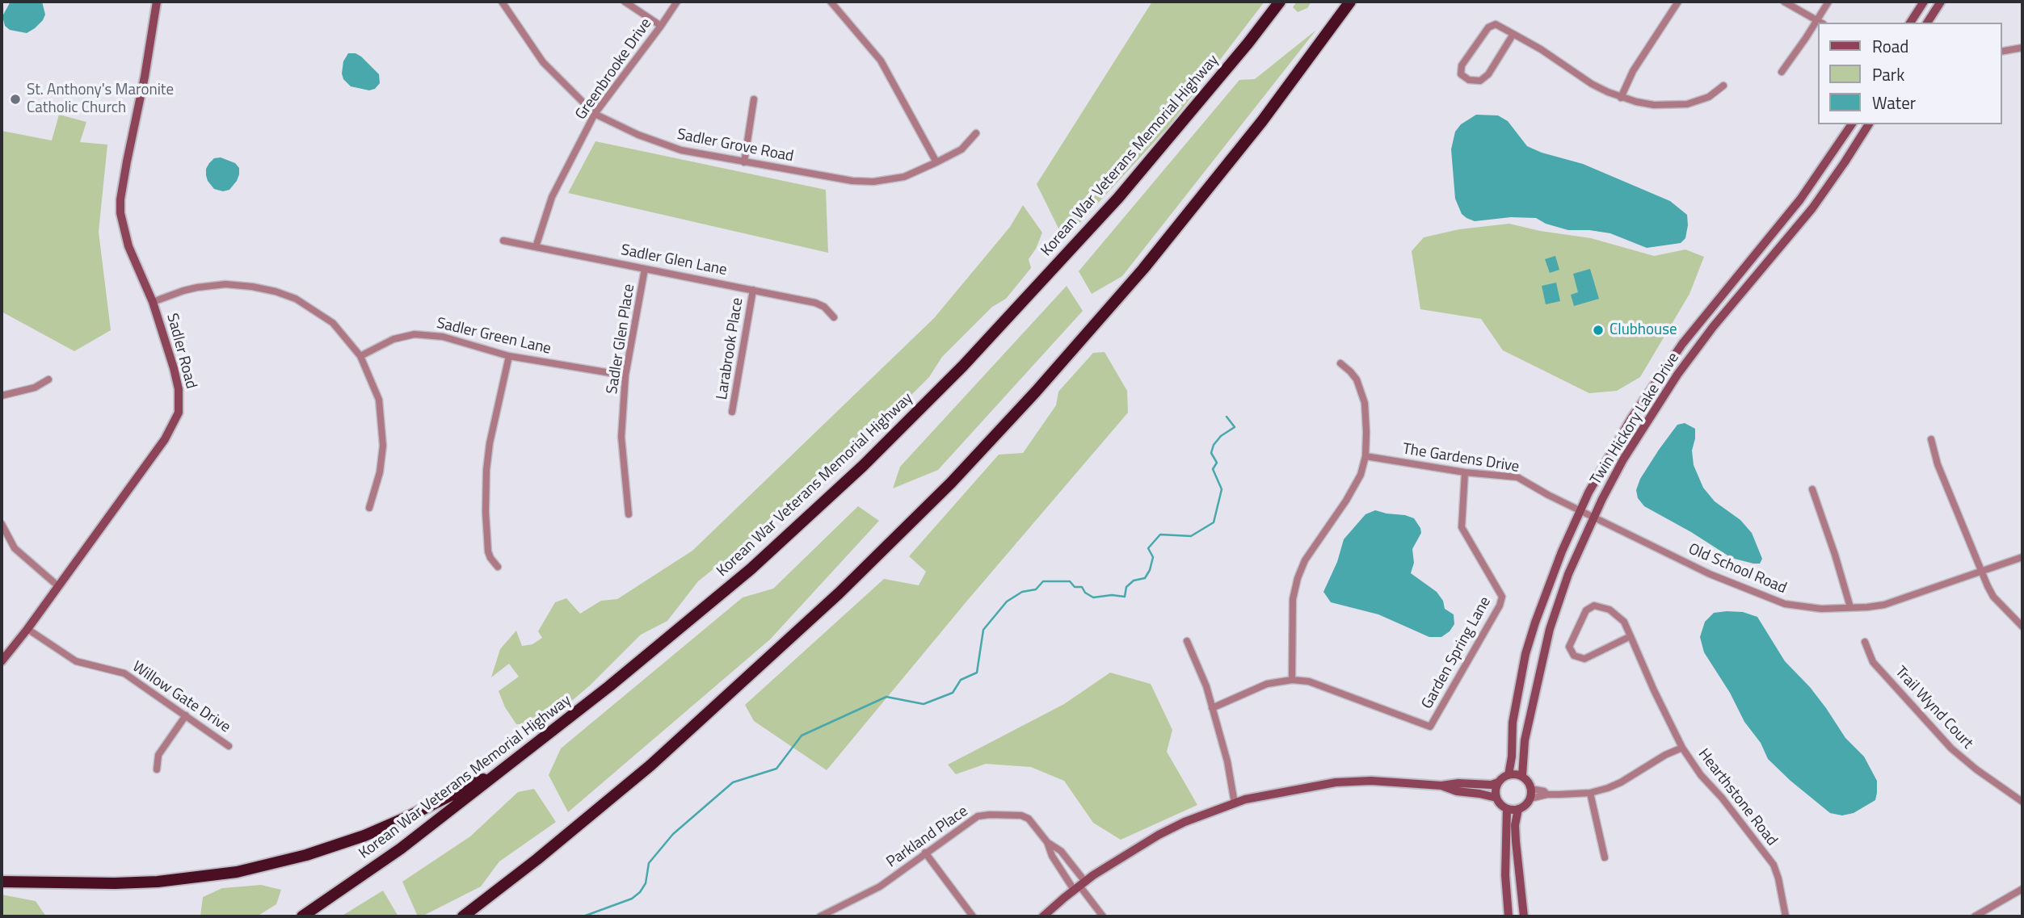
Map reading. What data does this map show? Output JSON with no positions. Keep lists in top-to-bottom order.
{
  "streets": {
    "highway": ["Korean War Veterans Memorial Highway"],
    "street": [
      "Greenbrooke Drive",
      "Sadler Grove Road",
      "Sadler Glen Lane",
      "Sadler Green Lane",
      "Sadler Glen Place",
      "Larabrook Place",
      "Sadler Road",
      "Twin Hickory Lake Drive",
      "The Gardens Drive",
      "Old School Road",
      "Garden Spring Lane",
      "Willow Gate Drive",
      "Trail Wynd Court",
      "Hearthstone Road",
      "Parkland Place"
    ]
  },
  "crossings": [
    ["Greenbrooke Drive", "Sadler Grove Road"],
    ["Greenbrooke Drive", "Sadler Glen Lane"],
    ["Sadler Glen Lane", "Sadler Glen Place"],
    ["Sadler Glen Lane", "Larabrook Place"],
    ["Sadler Green Lane", "Sadler Glen Place"],
    ["Sadler Road", "Willow Gate Drive"],
    ["Twin Hickory Lake Drive", "The Gardens Drive"],
    ["Twin Hickory Lake Drive", "Old School Road"],
    ["The Gardens Drive", "Old School Road"],
    ["The Gardens Drive", "Garden Spring Lane"]
  ],
  "places": ["St. Anthony's Maronite Catholic Church", "Clubhouse"],
  "legend": ["Road", "Park", "Water"]
}
